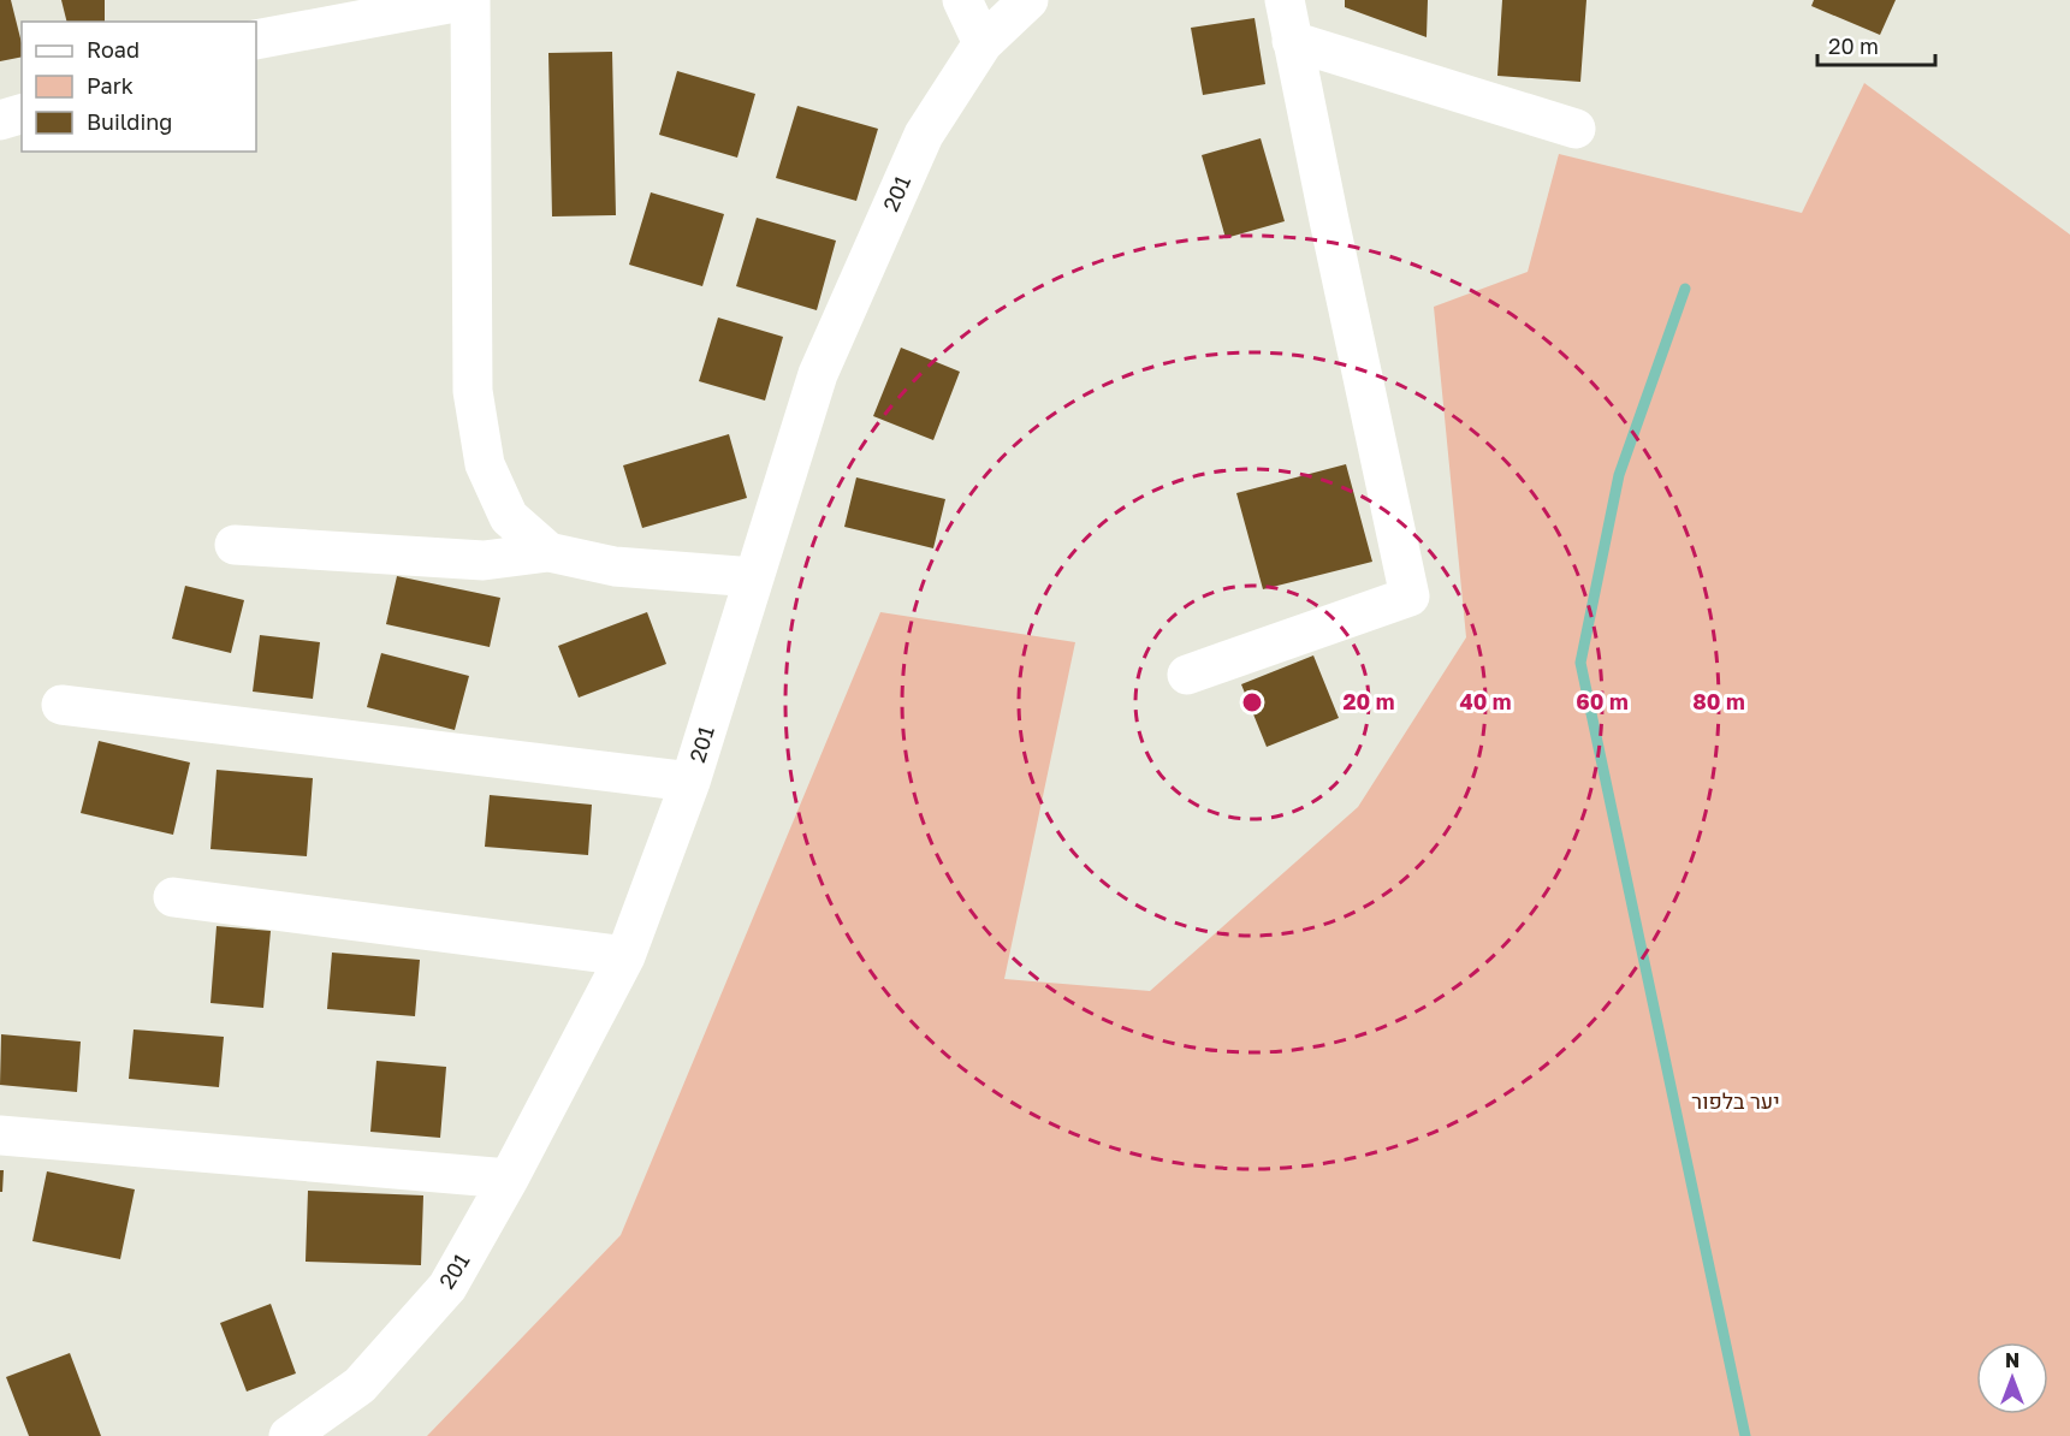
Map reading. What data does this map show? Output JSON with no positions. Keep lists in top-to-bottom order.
{
  "streets": {
    "street": ["201"]
  },
  "parks": ["יער בלפור"],
  "legend": ["Road", "Park", "Building"],
  "scale_bar": "20 m",
  "north": "top",
  "rings": [
    "20 m",
    "40 m",
    "60 m",
    "80 m"
  ]
}
